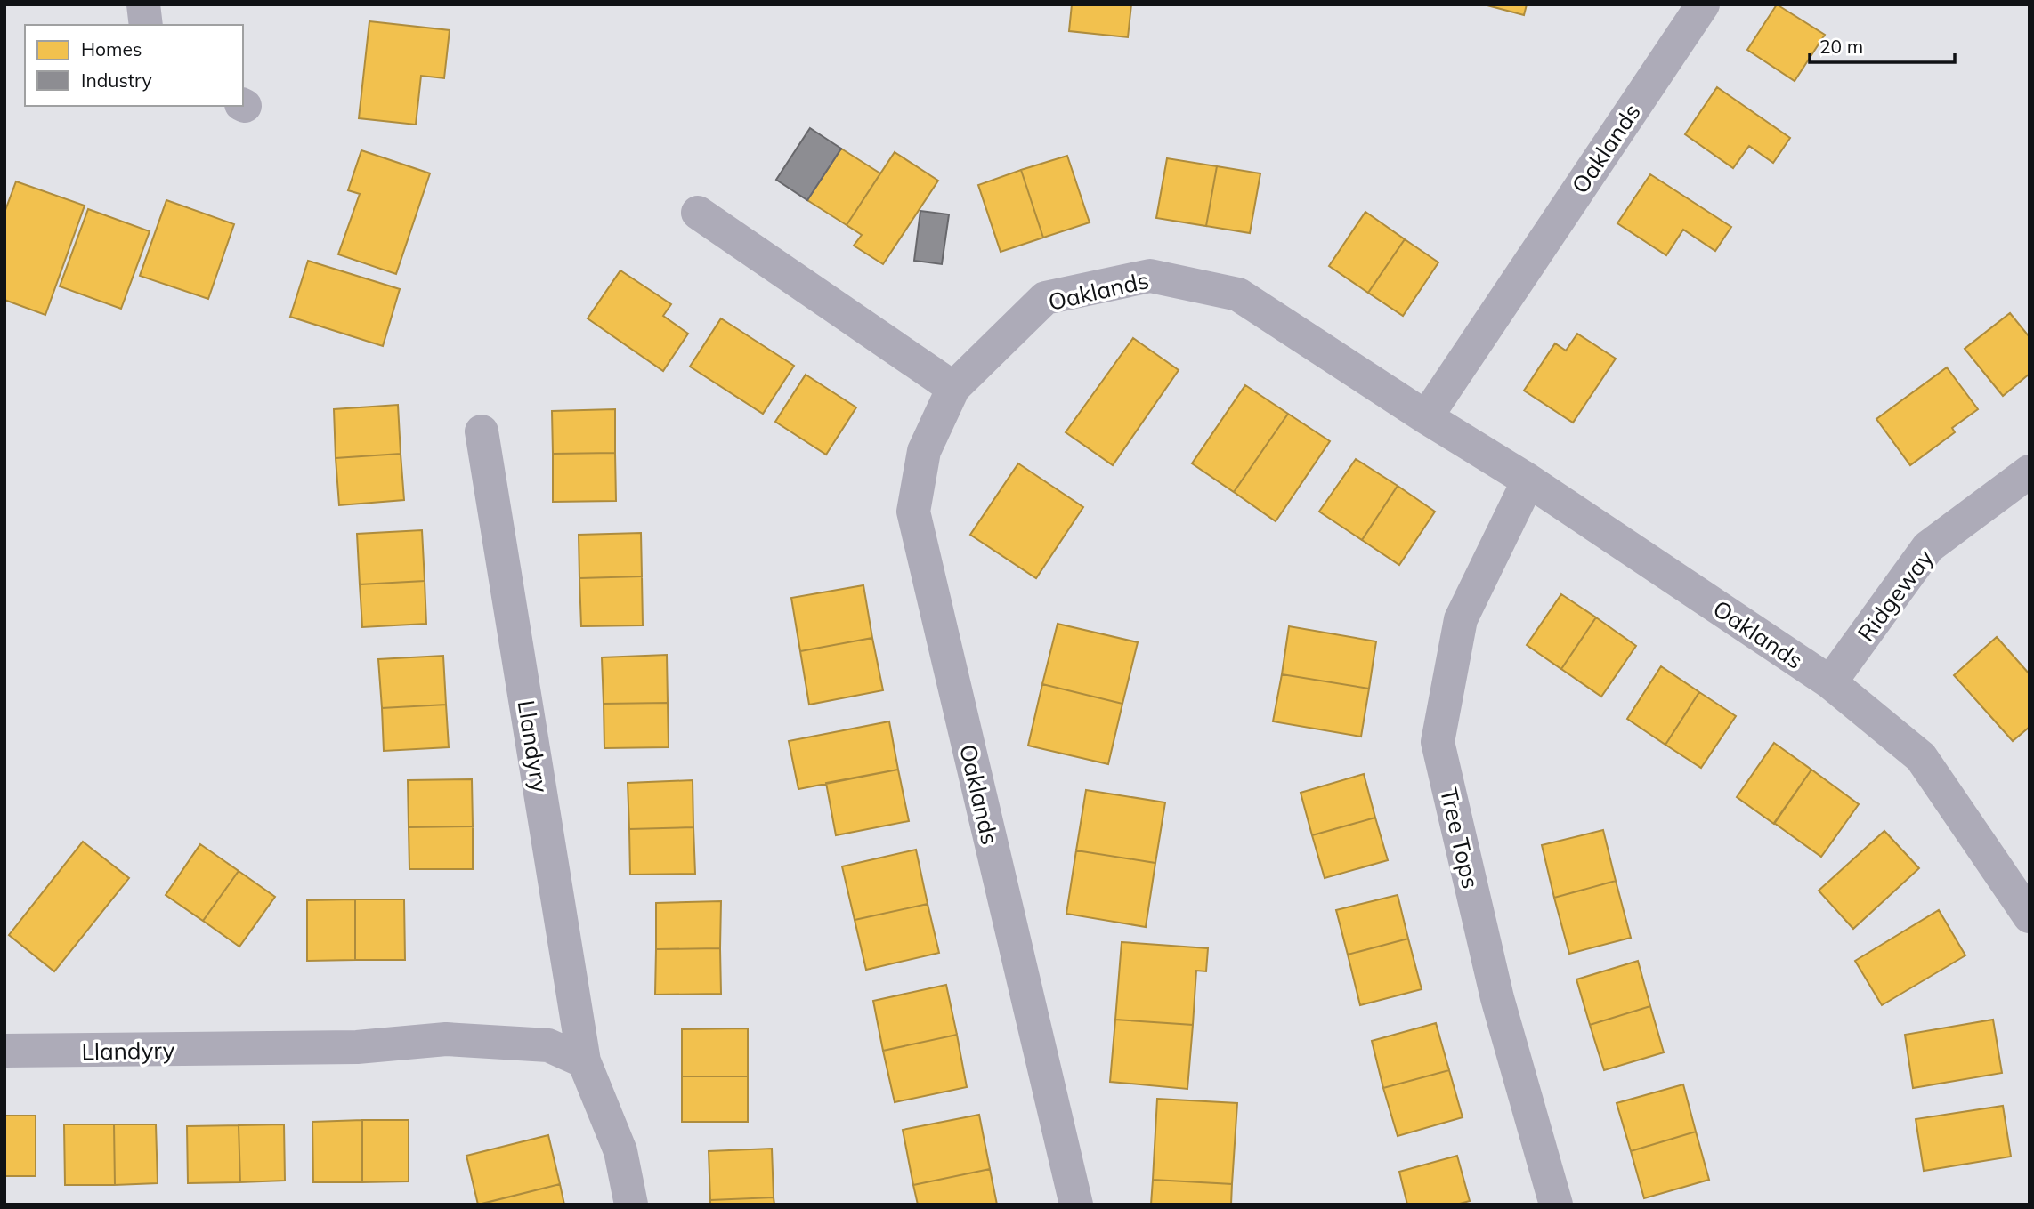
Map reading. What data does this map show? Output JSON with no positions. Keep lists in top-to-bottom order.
{
  "streets": {
    "street": [
      "Oaklands",
      "Ridgeway",
      "Llandyry",
      "Tree Tops"
    ]
  },
  "crossings": [
    ["Oaklands", "Ridgeway"],
    ["Oaklands", "Tree Tops"]
  ],
  "legend": ["Homes", "Industry"],
  "scale_bar": "20 m"
}
